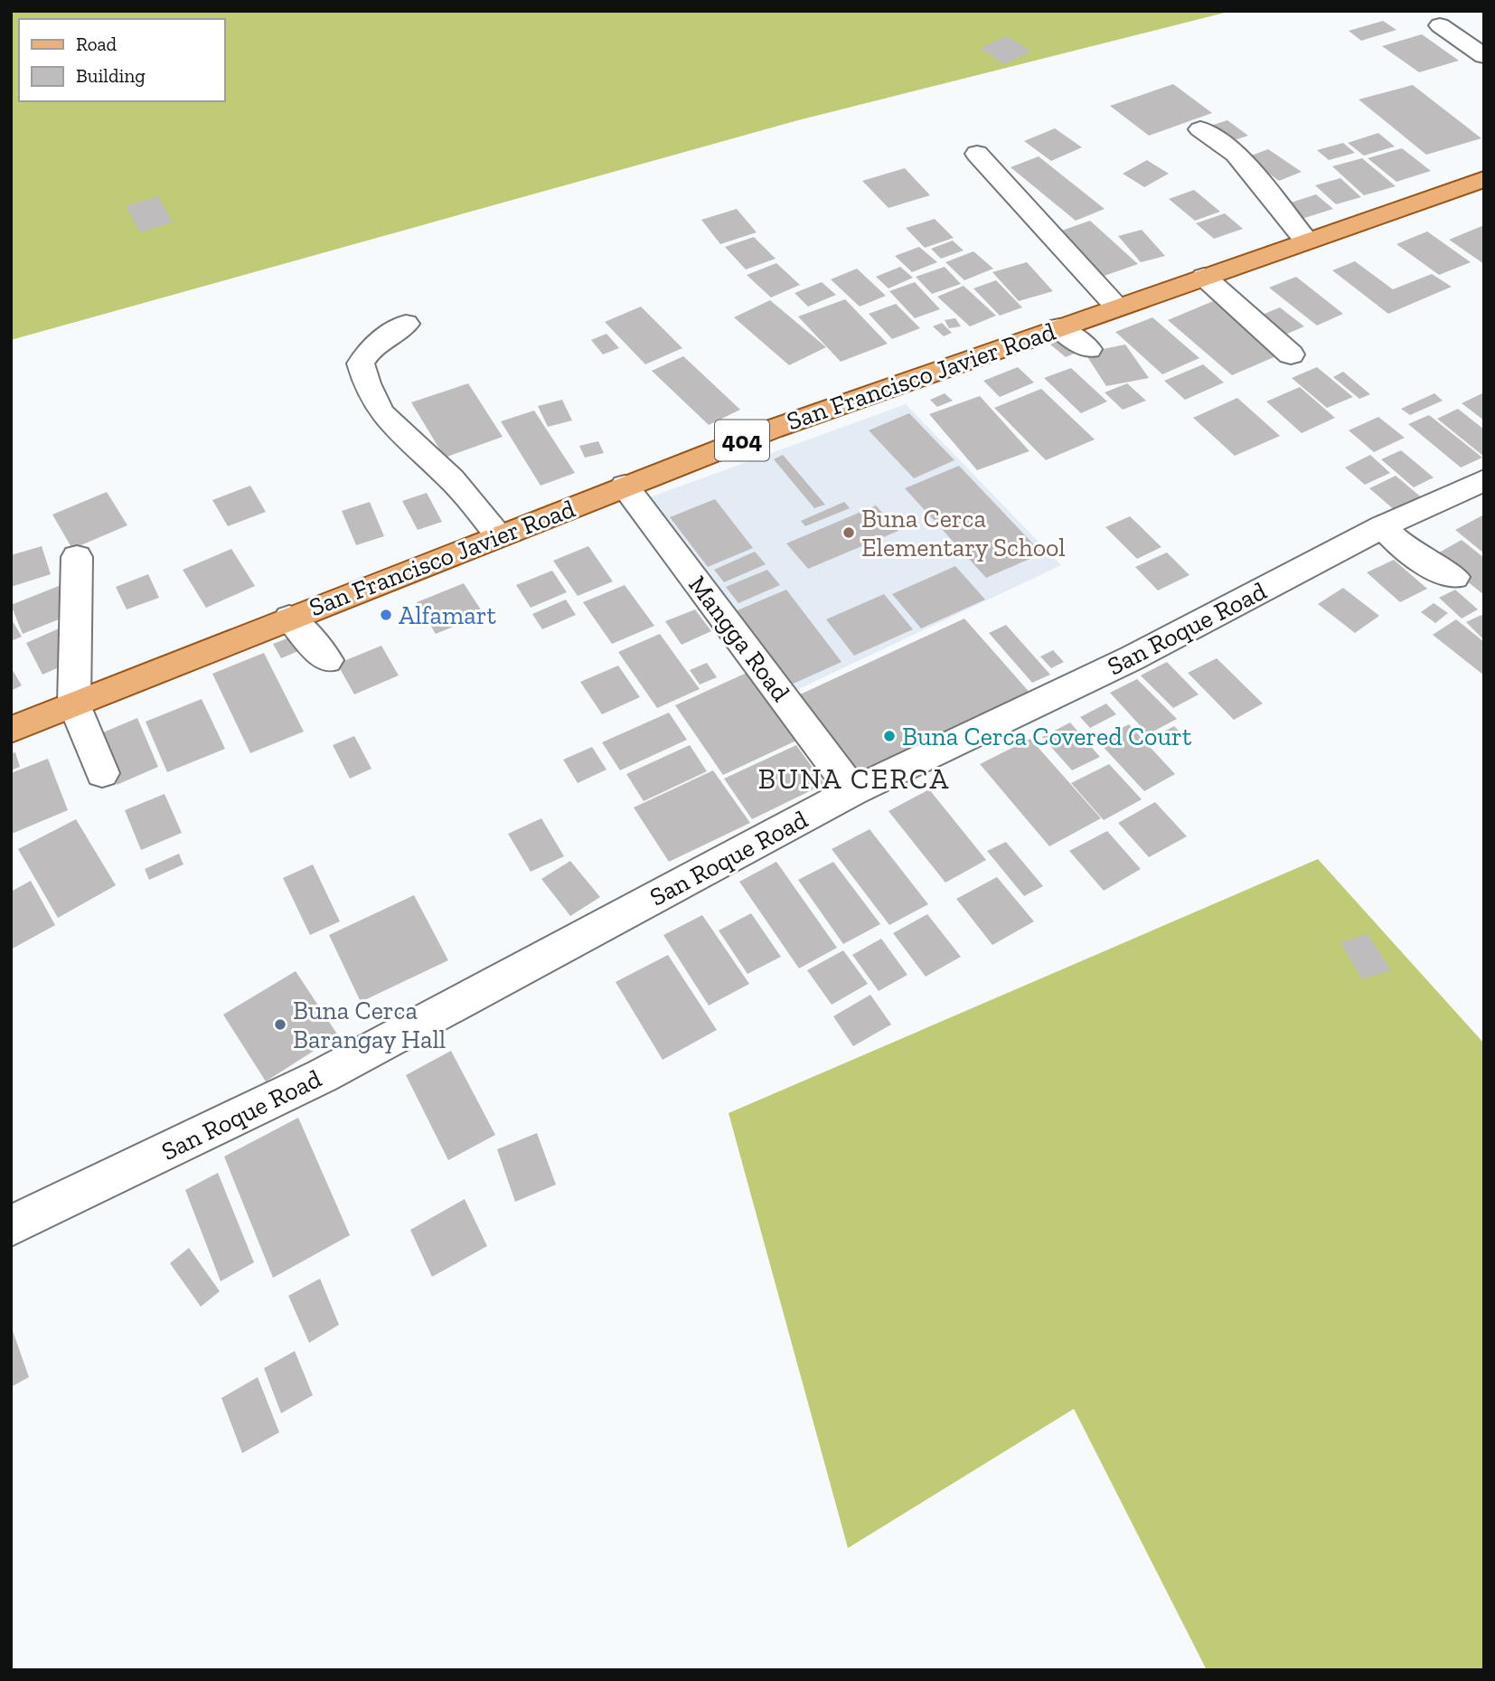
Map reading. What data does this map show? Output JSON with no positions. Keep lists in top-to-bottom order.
{
  "streets": {
    "main road": ["San Francisco Javier Road", "404"],
    "street": ["San Roque Road", "Mangga Road"]
  },
  "crossings": [
    ["San Francisco Javier Road", "Mangga Road"],
    ["San Roque Road", "Mangga Road"]
  ],
  "districts": ["BUNA CERCA"],
  "places": [
    "Buna Cerca Elementary School",
    "Alfamart",
    "Buna Cerca Covered Court",
    "Buna Cerca Barangay Hall"
  ],
  "legend": ["Road", "Building"]
}
